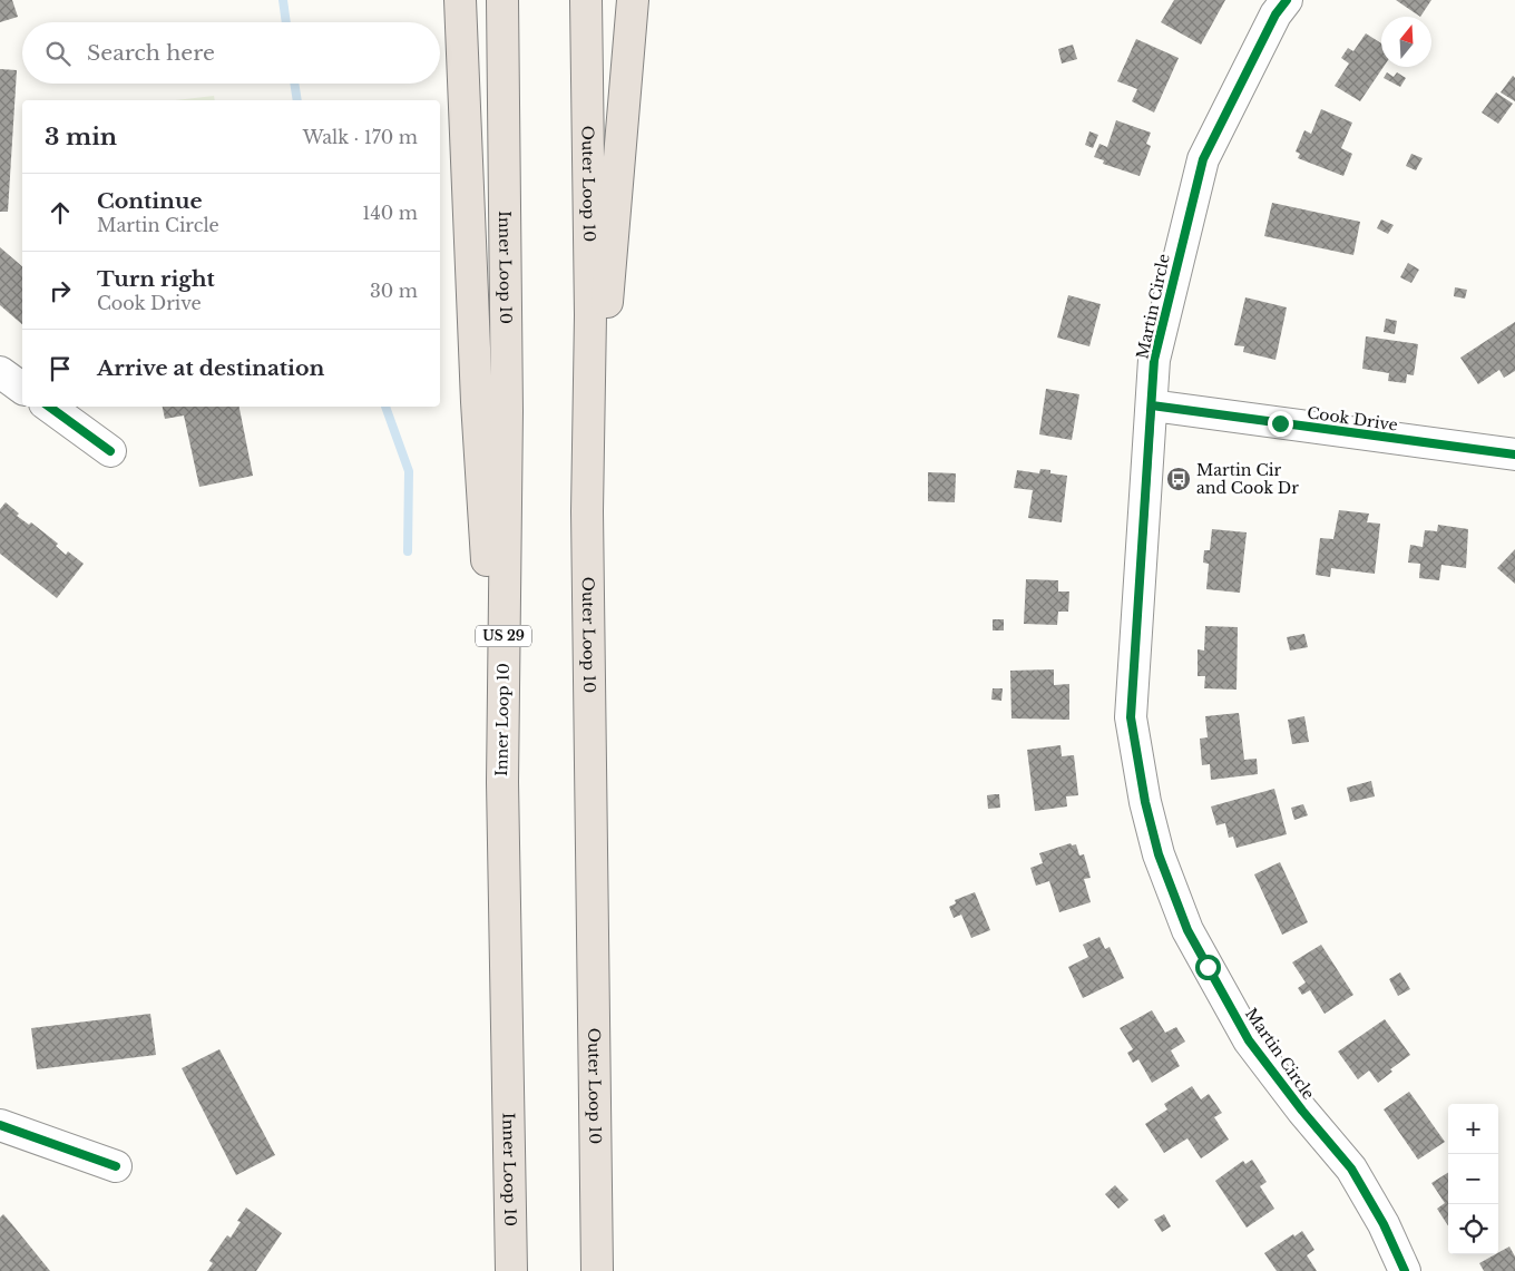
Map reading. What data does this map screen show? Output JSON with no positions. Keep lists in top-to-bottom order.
{
  "streets": {
    "highway": ["Outer Loop 10", "Inner Loop 10", "US 29"],
    "street": ["Martin Circle", "Cook Drive"]
  },
  "crossings": [
    ["Martin Circle", "Cook Drive"]
  ],
  "places": {
    "bus stop": ["Martin Cir and Cook Dr"]
  },
  "north": "top",
  "page": {
    "search": "Search here",
    "heading": ["3 min", "Walk · 170 m"],
    "list": [
      ["Continue", "Martin Circle", "140 m"],
      ["Turn right", "Cook Drive", "30 m"],
      "Arrive at destination"
    ],
    "map_buttons": ["+", "−"]
  }
}
